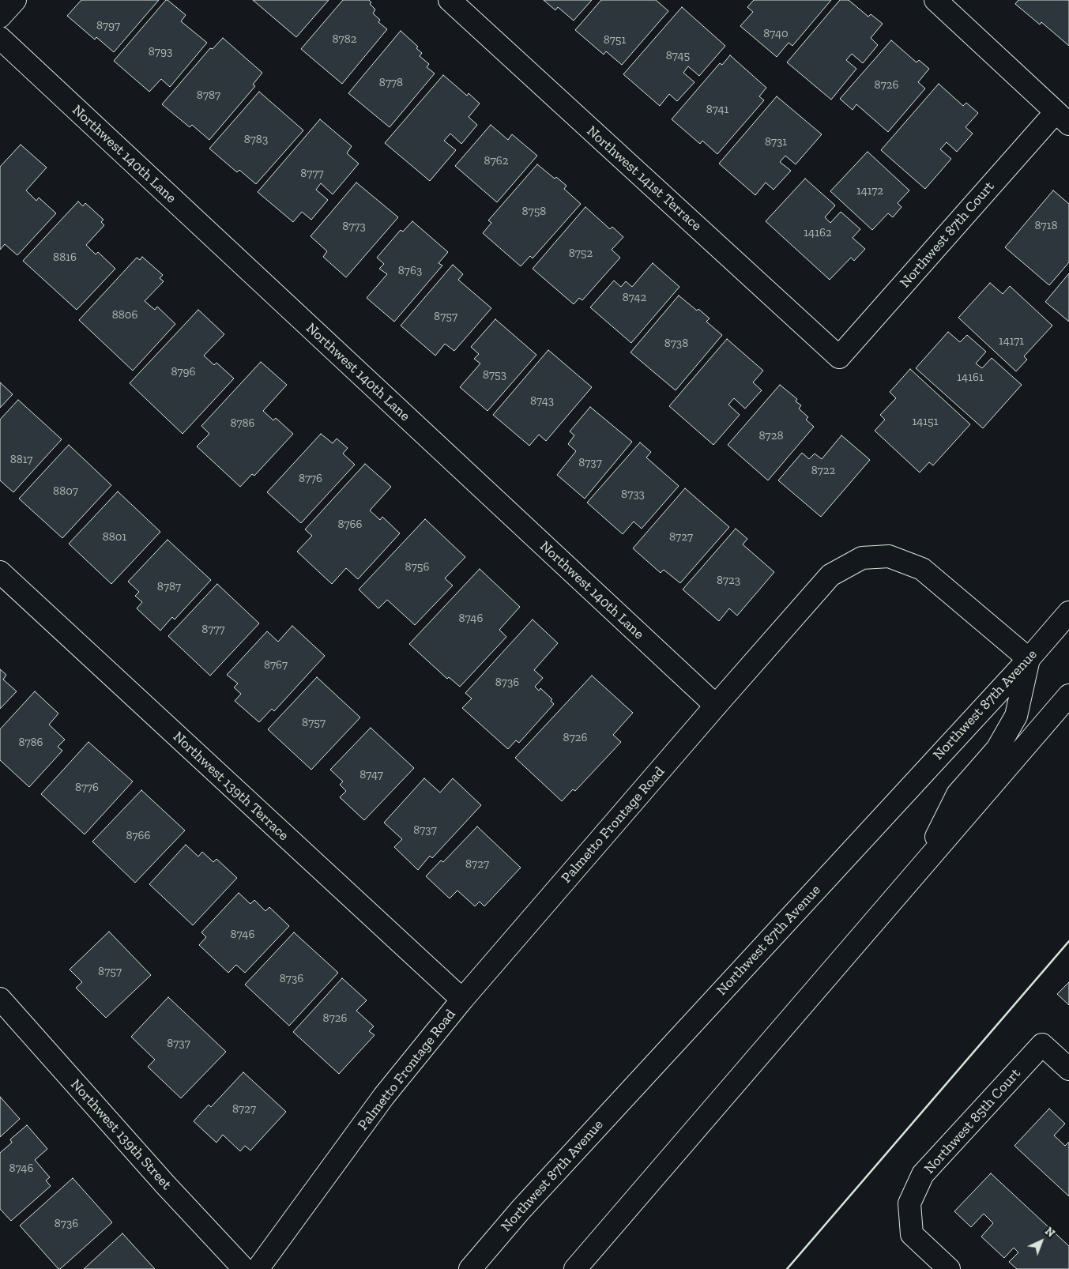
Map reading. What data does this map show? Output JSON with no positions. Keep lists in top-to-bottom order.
{
  "streets": {
    "street": [
      "Northwest 140th Lane",
      "Northwest 141st Terrace",
      "Northwest 87th Court",
      "Northwest 87th Avenue",
      "Northwest 139th Terrace",
      "Palmetto Frontage Road",
      "Northwest 85th Court",
      "Northwest 139th Street"
    ]
  },
  "crossings": [
    ["Northwest 140th Lane", "Palmetto Frontage Road"],
    ["Northwest 141st Terrace", "Northwest 87th Court"],
    ["Northwest 87th Avenue", "Palmetto Frontage Road"],
    ["Northwest 139th Terrace", "Palmetto Frontage Road"]
  ],
  "house_numbers": [
    "8797",
    "8740",
    "8782",
    "8751",
    "8793",
    "8745",
    "8778",
    "8726",
    "8787",
    "8741",
    "8783",
    "8731",
    "8762",
    "8777",
    "14172",
    "8758",
    "8718",
    "8773",
    "14162",
    "8752",
    "8816",
    "8763",
    "8742",
    "8806",
    "8757",
    "14171",
    "8738",
    "8796",
    "8753",
    "14161",
    "8743",
    "14151",
    "8786",
    "8728",
    "8817",
    "8737",
    "8722",
    "8776",
    "8807",
    "8733",
    "8766",
    "8801",
    "8727",
    "8756",
    "8723",
    "8787",
    "8746",
    "8777",
    "8767",
    "8736",
    "8757",
    "8726",
    "8786",
    "8747",
    "8776",
    "8737",
    "8766",
    "8727",
    "8746",
    "8757",
    "8736",
    "8726",
    "8737",
    "8727",
    "8746",
    "8736"
  ],
  "north": "top right"
}
